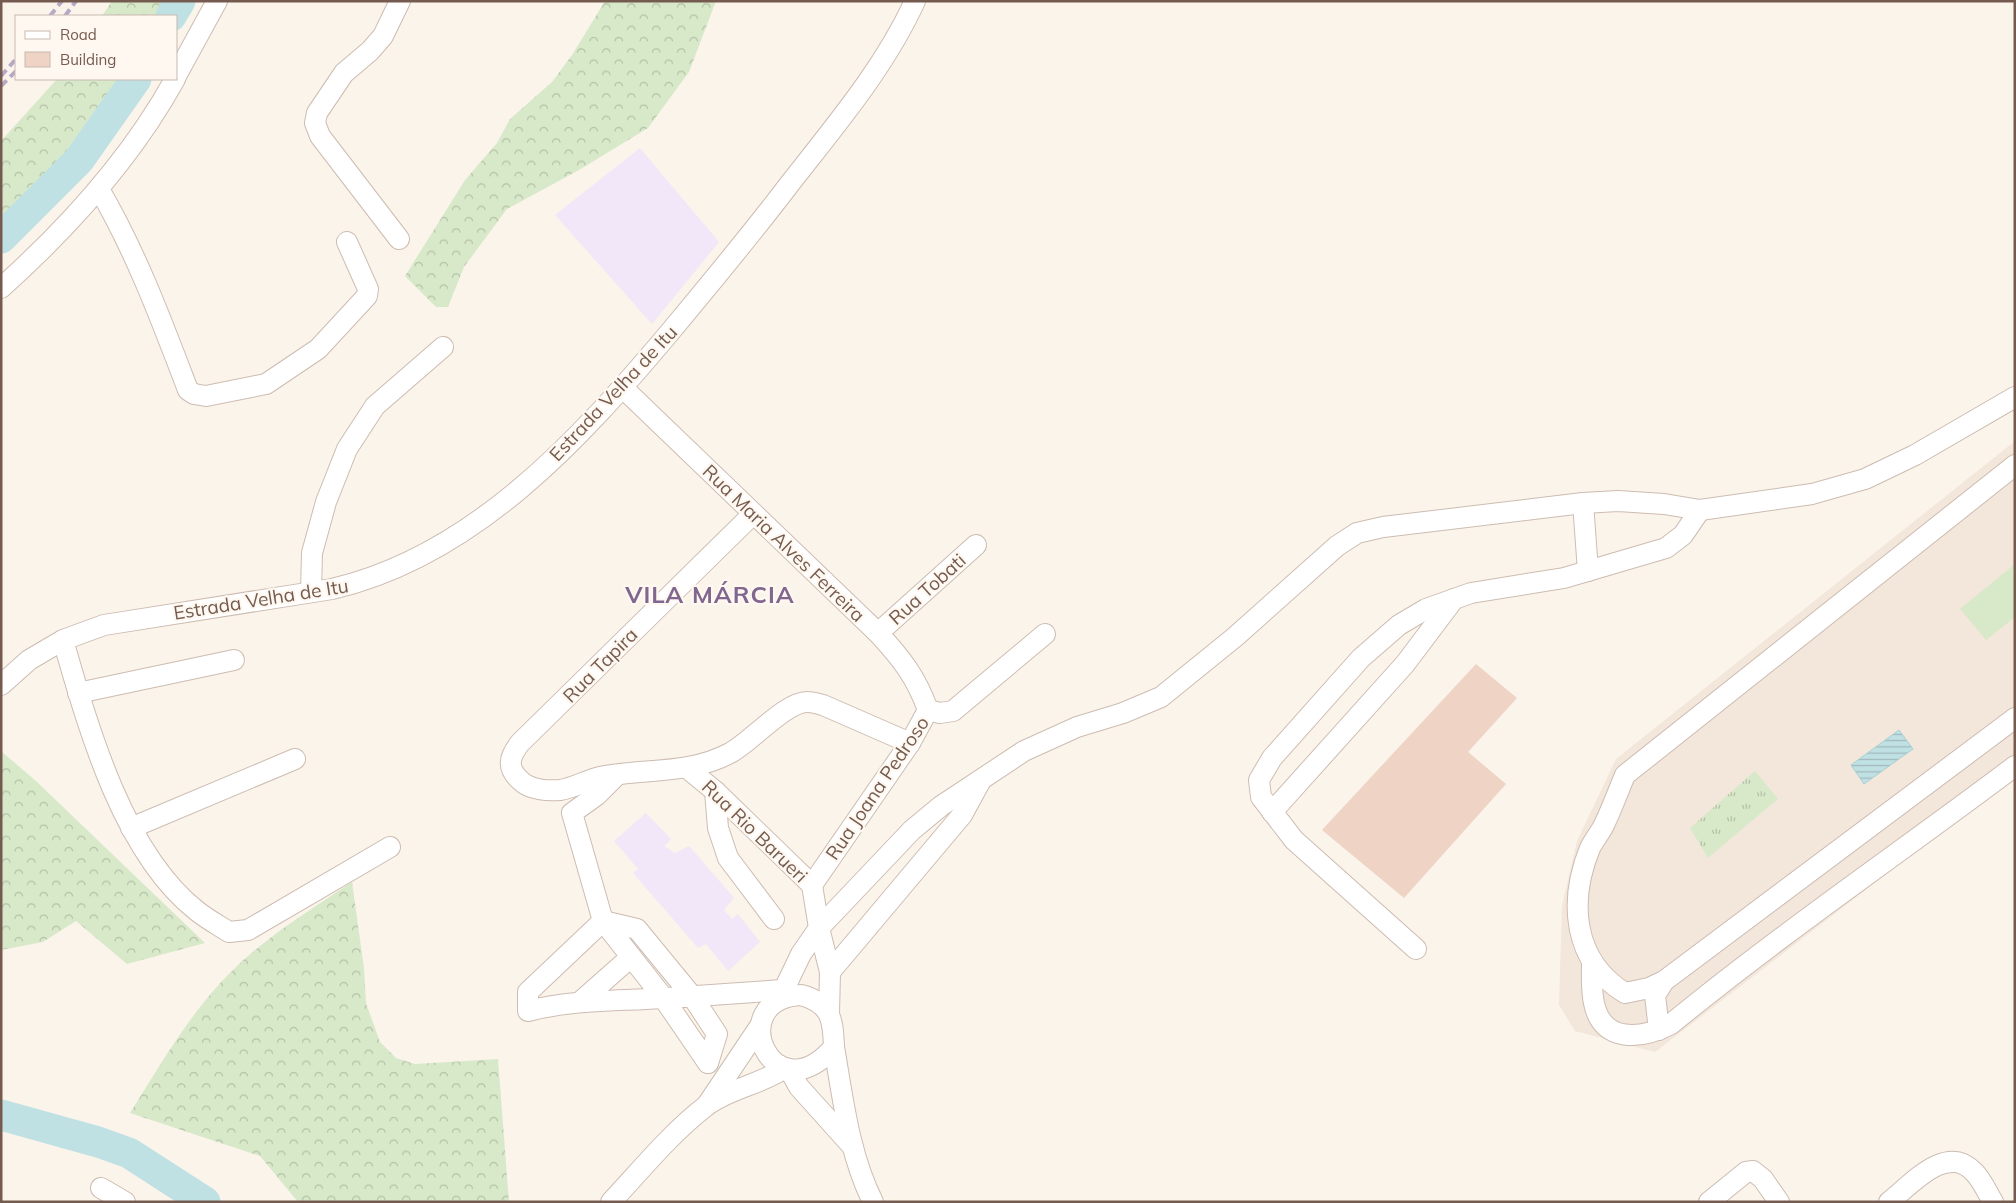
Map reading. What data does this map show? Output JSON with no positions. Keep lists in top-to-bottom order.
{
  "streets": {
    "street": [
      "Estrada Velha de Itu",
      "Rua Maria Alves Ferreira",
      "Rua Tobati",
      "Rua Tapira",
      "Rua Joana Pedroso",
      "Rua Rio Barueri"
    ]
  },
  "crossings": [
    ["Estrada Velha de Itu", "Rua Maria Alves Ferreira"],
    ["Rua Maria Alves Ferreira", "Rua Tobati"],
    ["Rua Maria Alves Ferreira", "Rua Tapira"],
    ["Rua Maria Alves Ferreira", "Rua Joana Pedroso"],
    ["Rua Joana Pedroso", "Rua Rio Barueri"]
  ],
  "districts": ["VILA MÁRCIA"],
  "legend": ["Road", "Building"]
}
